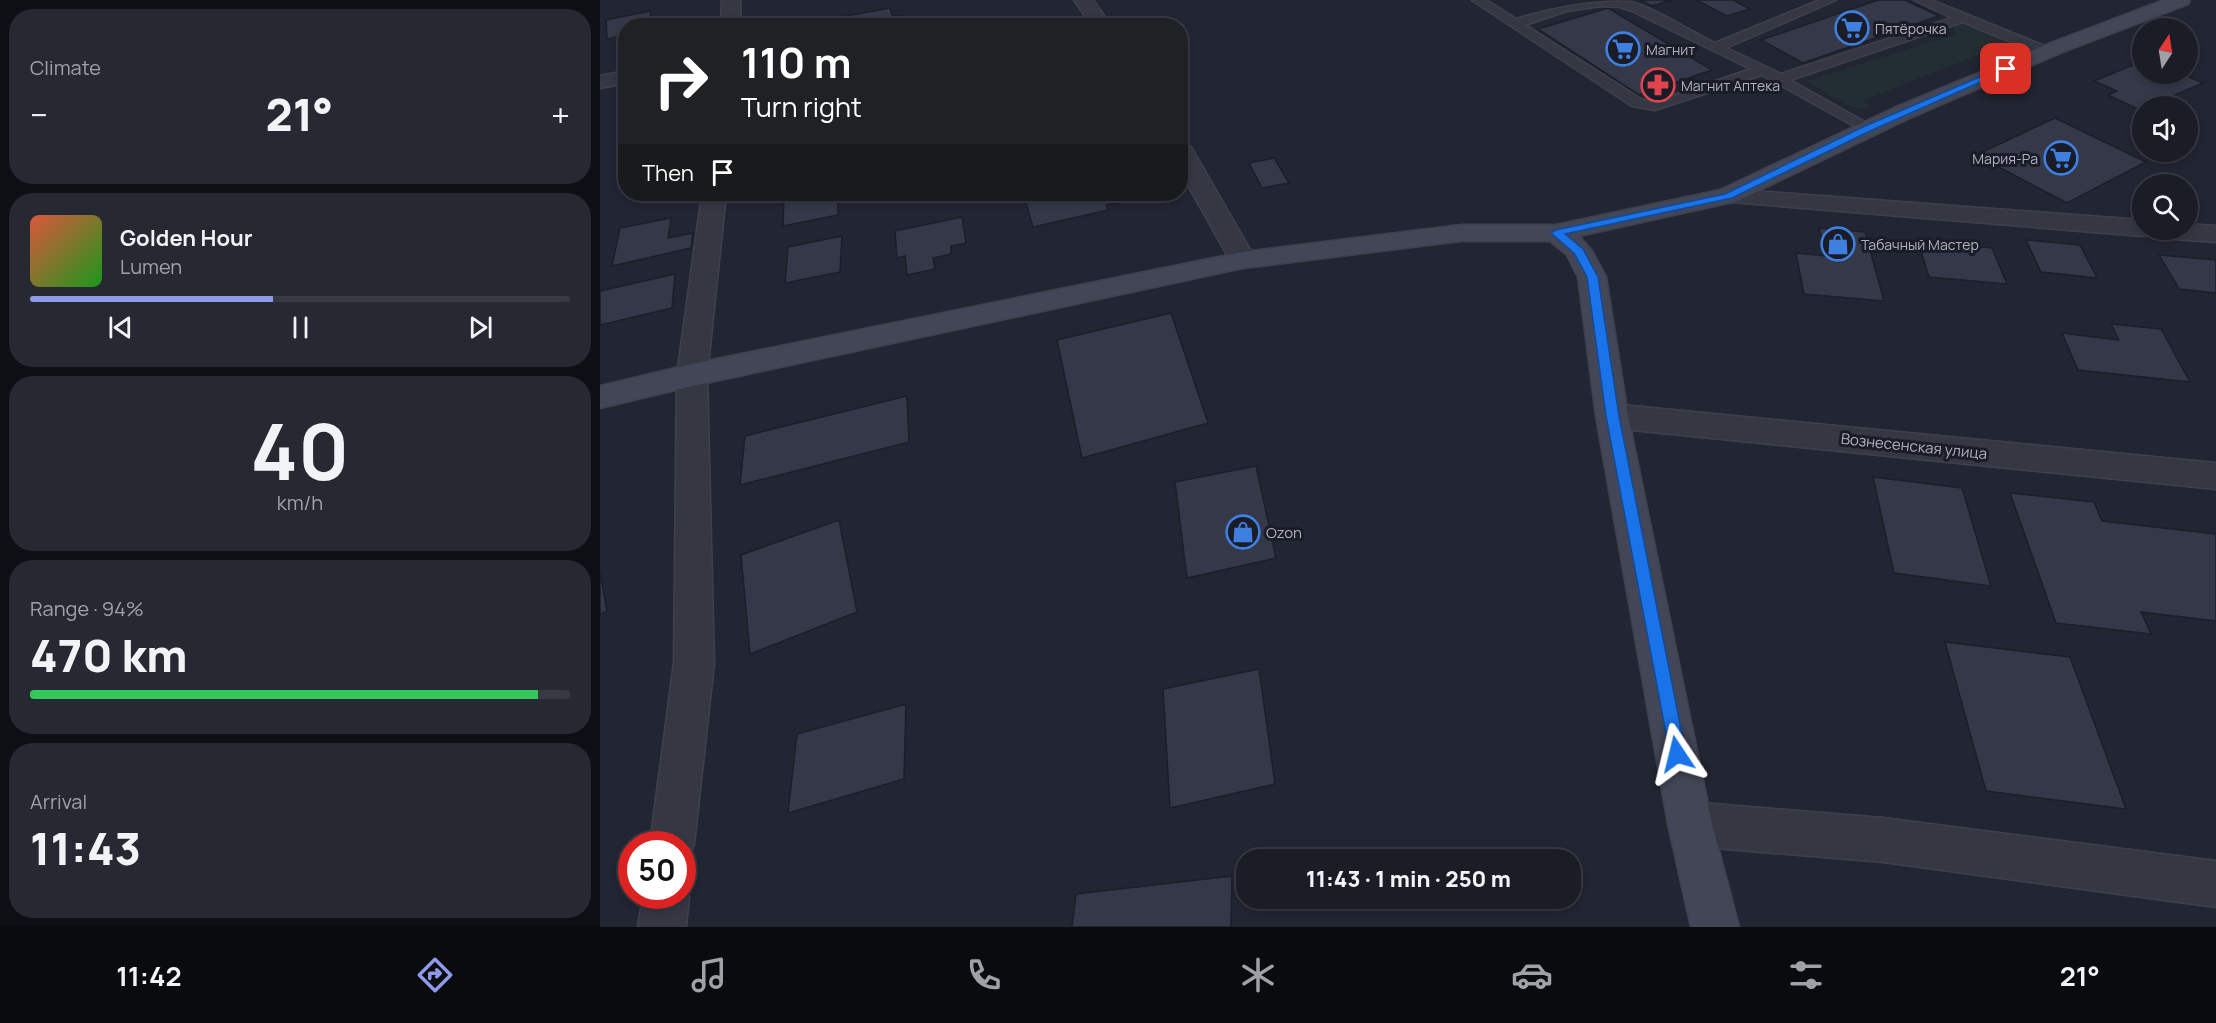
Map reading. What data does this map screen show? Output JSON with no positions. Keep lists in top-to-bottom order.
{
  "streets": {
    "street": ["Вознесенская улица"]
  },
  "places": {
    "supermarket": ["Пятёрочка", "Магнит", "Мария-Ра"],
    "pharmacy": ["Магнит Аптека"],
    "shop": ["Табачный Мастер", "Ozon"]
  },
  "north": "top",
  "page": {
    "tile": [
      "Climate",
      ["40", "km/h"],
      ["Range · 94%", "470 km"],
      ["Arrival", "11:43"]
    ],
    "turn": ["110 m", "Turn right"],
    "heat": ["−", "21°", "+"],
    "then": "Then",
    "song": ["Golden Hour", "Lumen"],
    "limit": "50",
    "trip": "11:43 · 1 min · 250 m",
    "tabs": ["11:42", "21°"]
  }
}
